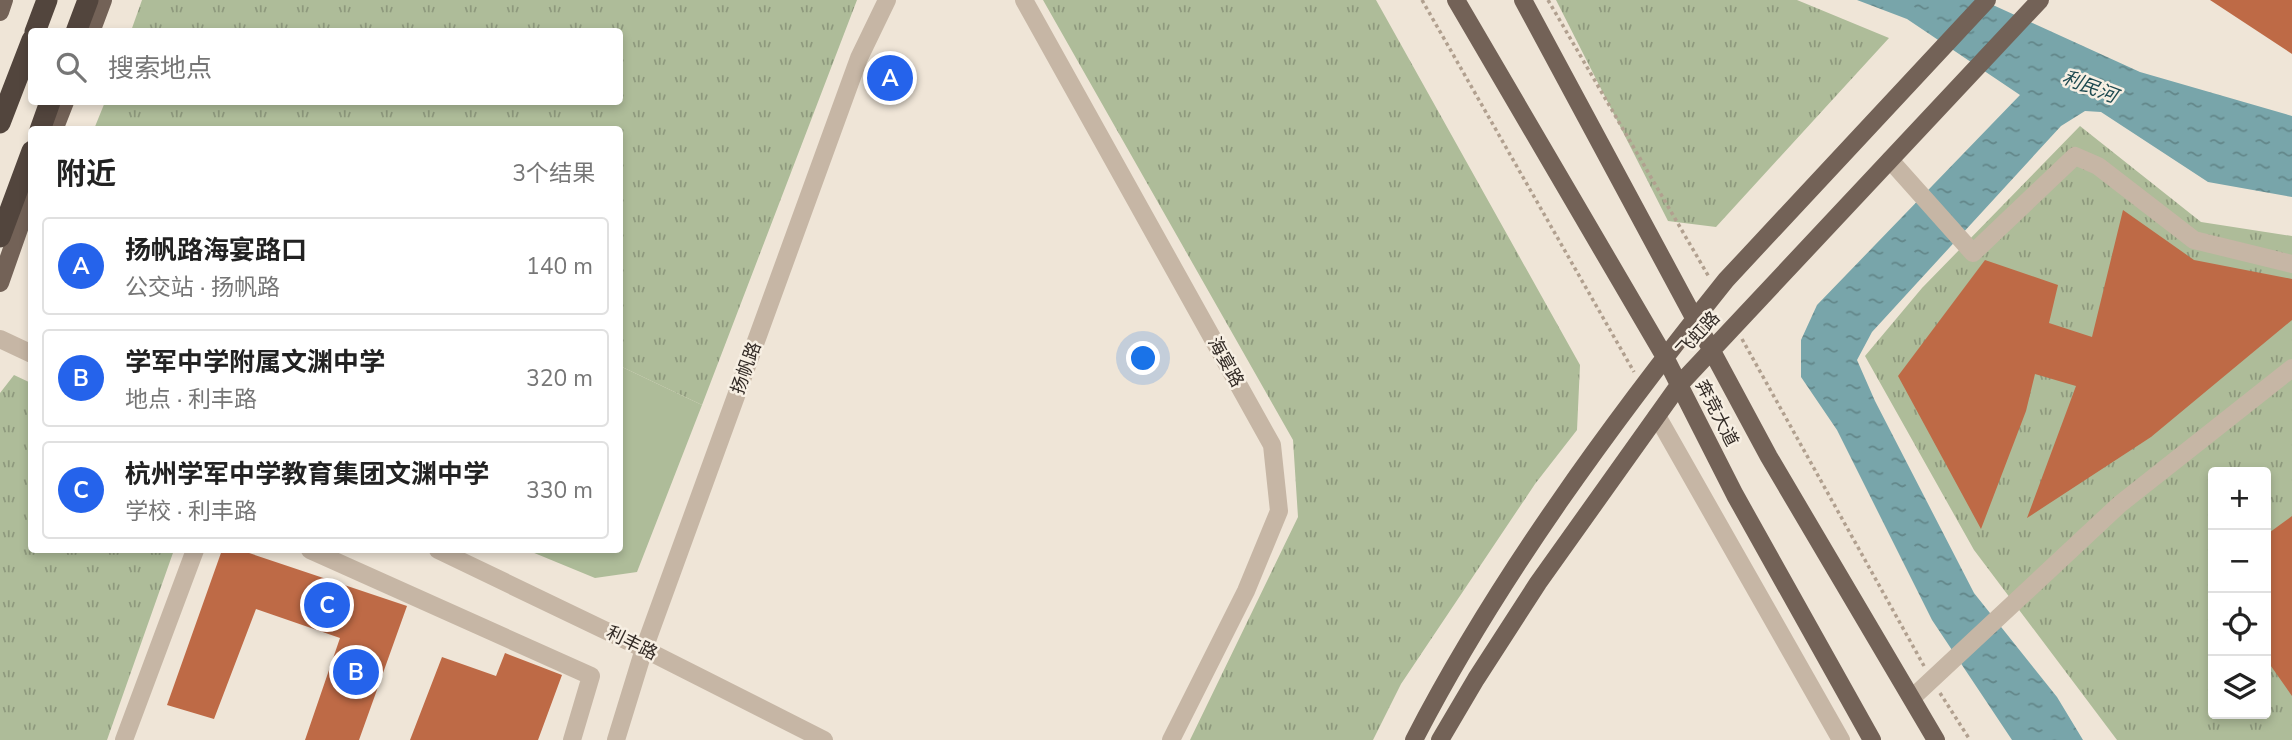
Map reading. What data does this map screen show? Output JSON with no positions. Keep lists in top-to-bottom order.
{
  "streets": {
    "main road": ["飞虹路", "奔竞大道"],
    "street": ["海宴路", "扬帆路", "利丰路"]
  },
  "crossings": [
    ["飞虹路", "奔竞大道"],
    ["扬帆路", "利丰路"]
  ],
  "water": ["利民河"],
  "page": {
    "search": "搜索地点",
    "pins": ["A", "C", "B"],
    "heading": ["附近", "3个结果"],
    "list": [
      {
        "mark": "A",
        "name": "扬帆路海宴路口",
        "note": "公交站 · 扬帆路",
        "value": "140 m"
      },
      {
        "mark": "B",
        "name": "学军中学附属文渊中学",
        "note": "地点 · 利丰路",
        "value": "320 m"
      },
      {
        "mark": "C",
        "name": "杭州学军中学教育集团文渊中学",
        "note": "学校 · 利丰路",
        "value": "330 m"
      }
    ],
    "map_buttons": ["+", "−"]
  }
}
